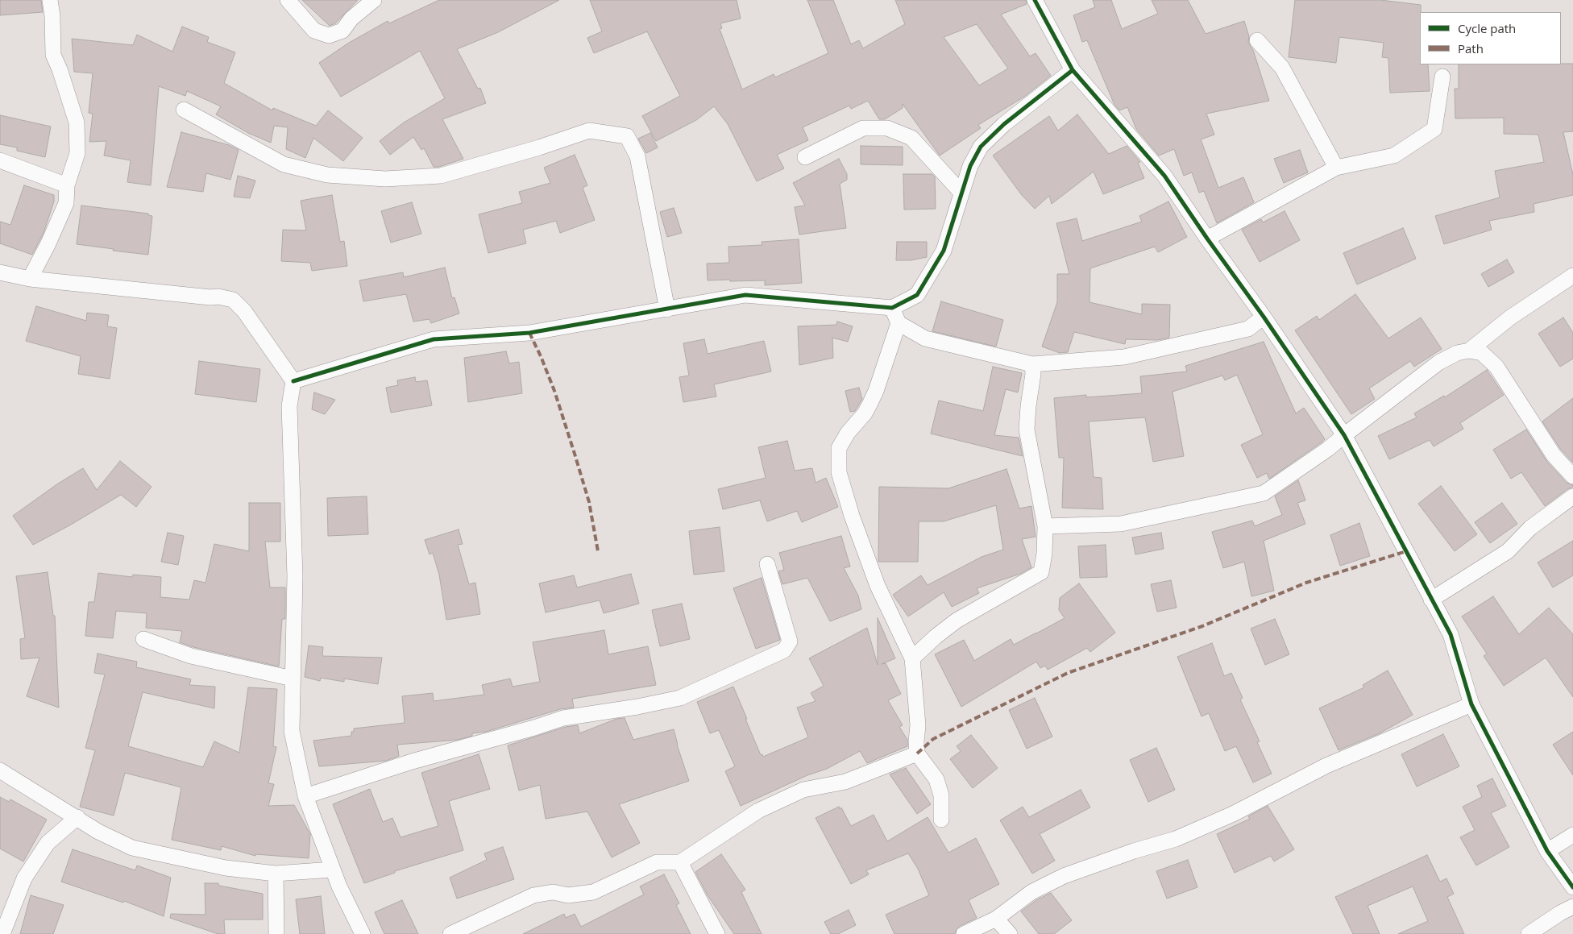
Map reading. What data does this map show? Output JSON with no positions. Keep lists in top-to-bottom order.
{
  "legend": ["Cycle path", "Path"]
}
